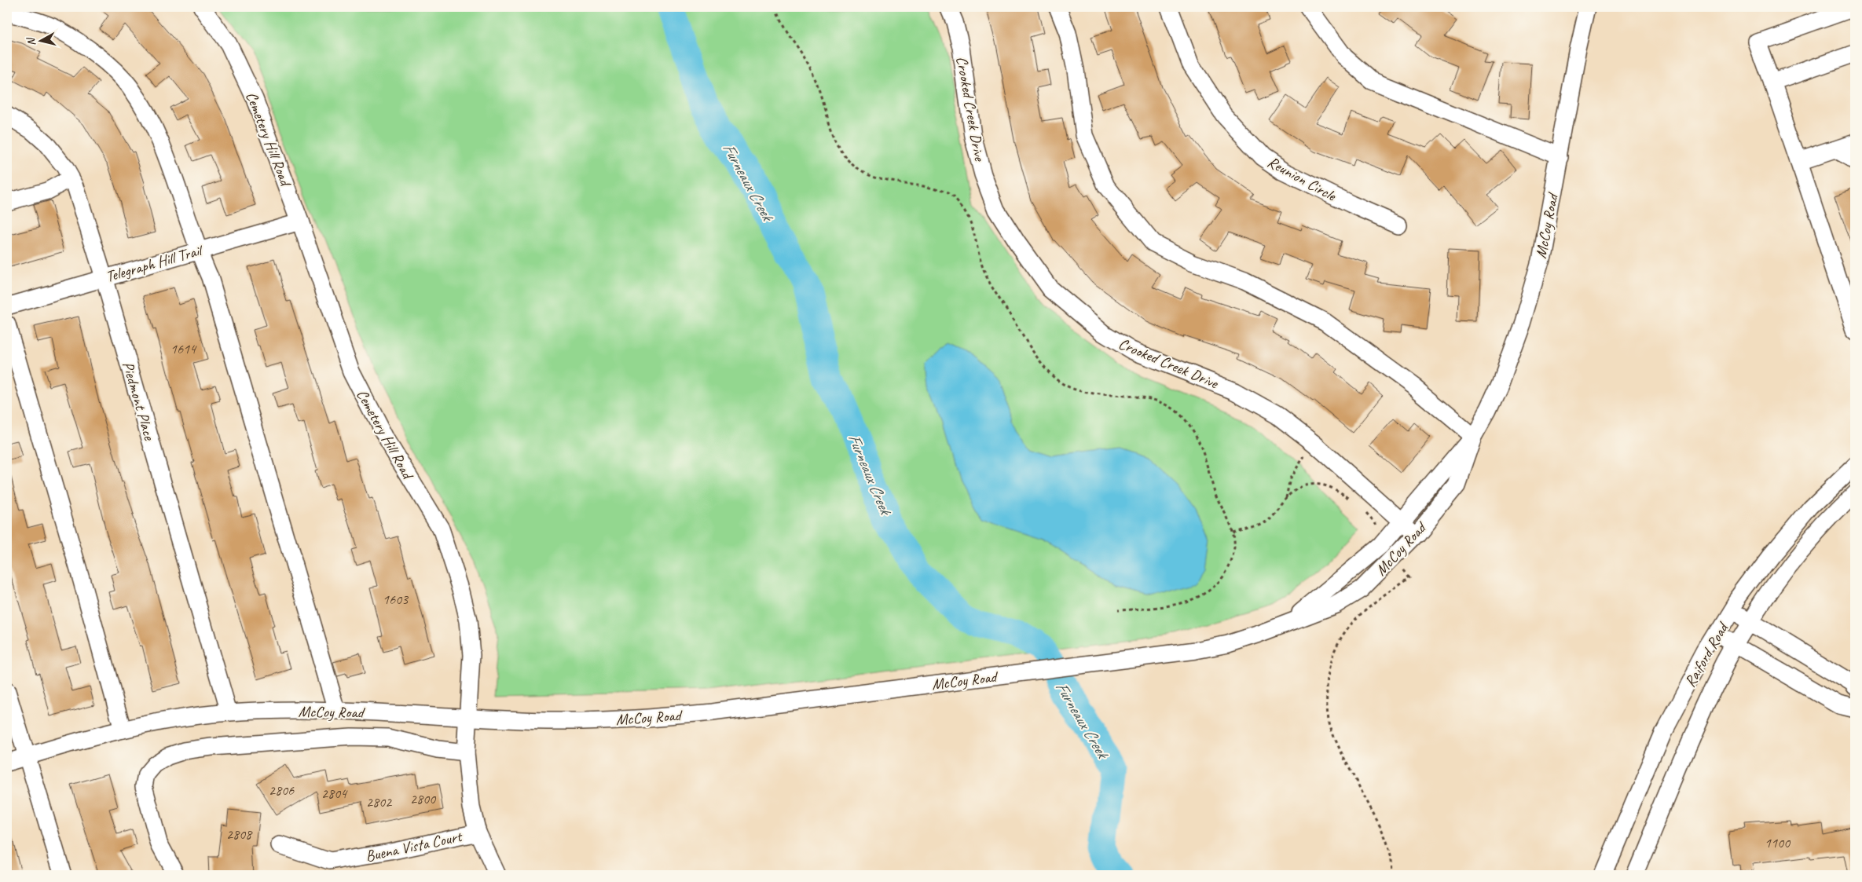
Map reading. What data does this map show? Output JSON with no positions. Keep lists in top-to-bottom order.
{
  "streets": {
    "street": [
      "Crooked Creek Drive",
      "Cemetery Hill Road",
      "Reunion Circle",
      "McCoy Road",
      "Telegraph Hill Trail",
      "Piedmont Place",
      "Raiford Road",
      "Buena Vista Court"
    ]
  },
  "crossings": [
    ["Crooked Creek Drive", "McCoy Road"],
    ["Cemetery Hill Road", "McCoy Road"],
    ["Cemetery Hill Road", "Telegraph Hill Trail"],
    ["Cemetery Hill Road", "Buena Vista Court"],
    ["McCoy Road", "Piedmont Place"],
    ["Telegraph Hill Trail", "Piedmont Place"]
  ],
  "water": ["Furneaux Creek"],
  "house_numbers": [
    "1614",
    "1603",
    "2806",
    "2804",
    "2800",
    "2802",
    "2808",
    "1100"
  ],
  "north": "left"
}
